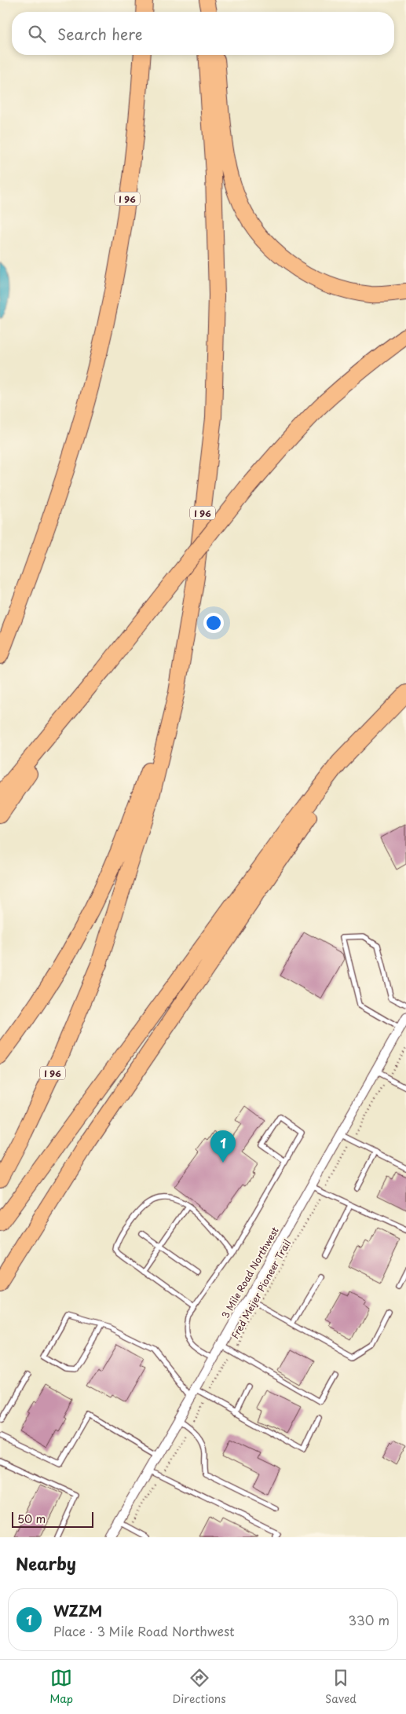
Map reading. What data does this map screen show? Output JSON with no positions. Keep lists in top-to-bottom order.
{
  "streets": {
    "highway": ["I 96"],
    "street": ["3 Mile Road Northwest"],
    "path": ["Fred Meijer Pioneer Trail"]
  },
  "scale_bar": "50 m",
  "page": {
    "search": "Search here",
    "pins": "1",
    "scale": "50 m",
    "heading": "Nearby",
    "list": [
      {
        "mark": "1",
        "name": "WZZM",
        "note": "Place · 3 Mile Road Northwest",
        "value": "330 m"
      }
    ],
    "nav": ["Map", "Directions", "Saved"]
  }
}
